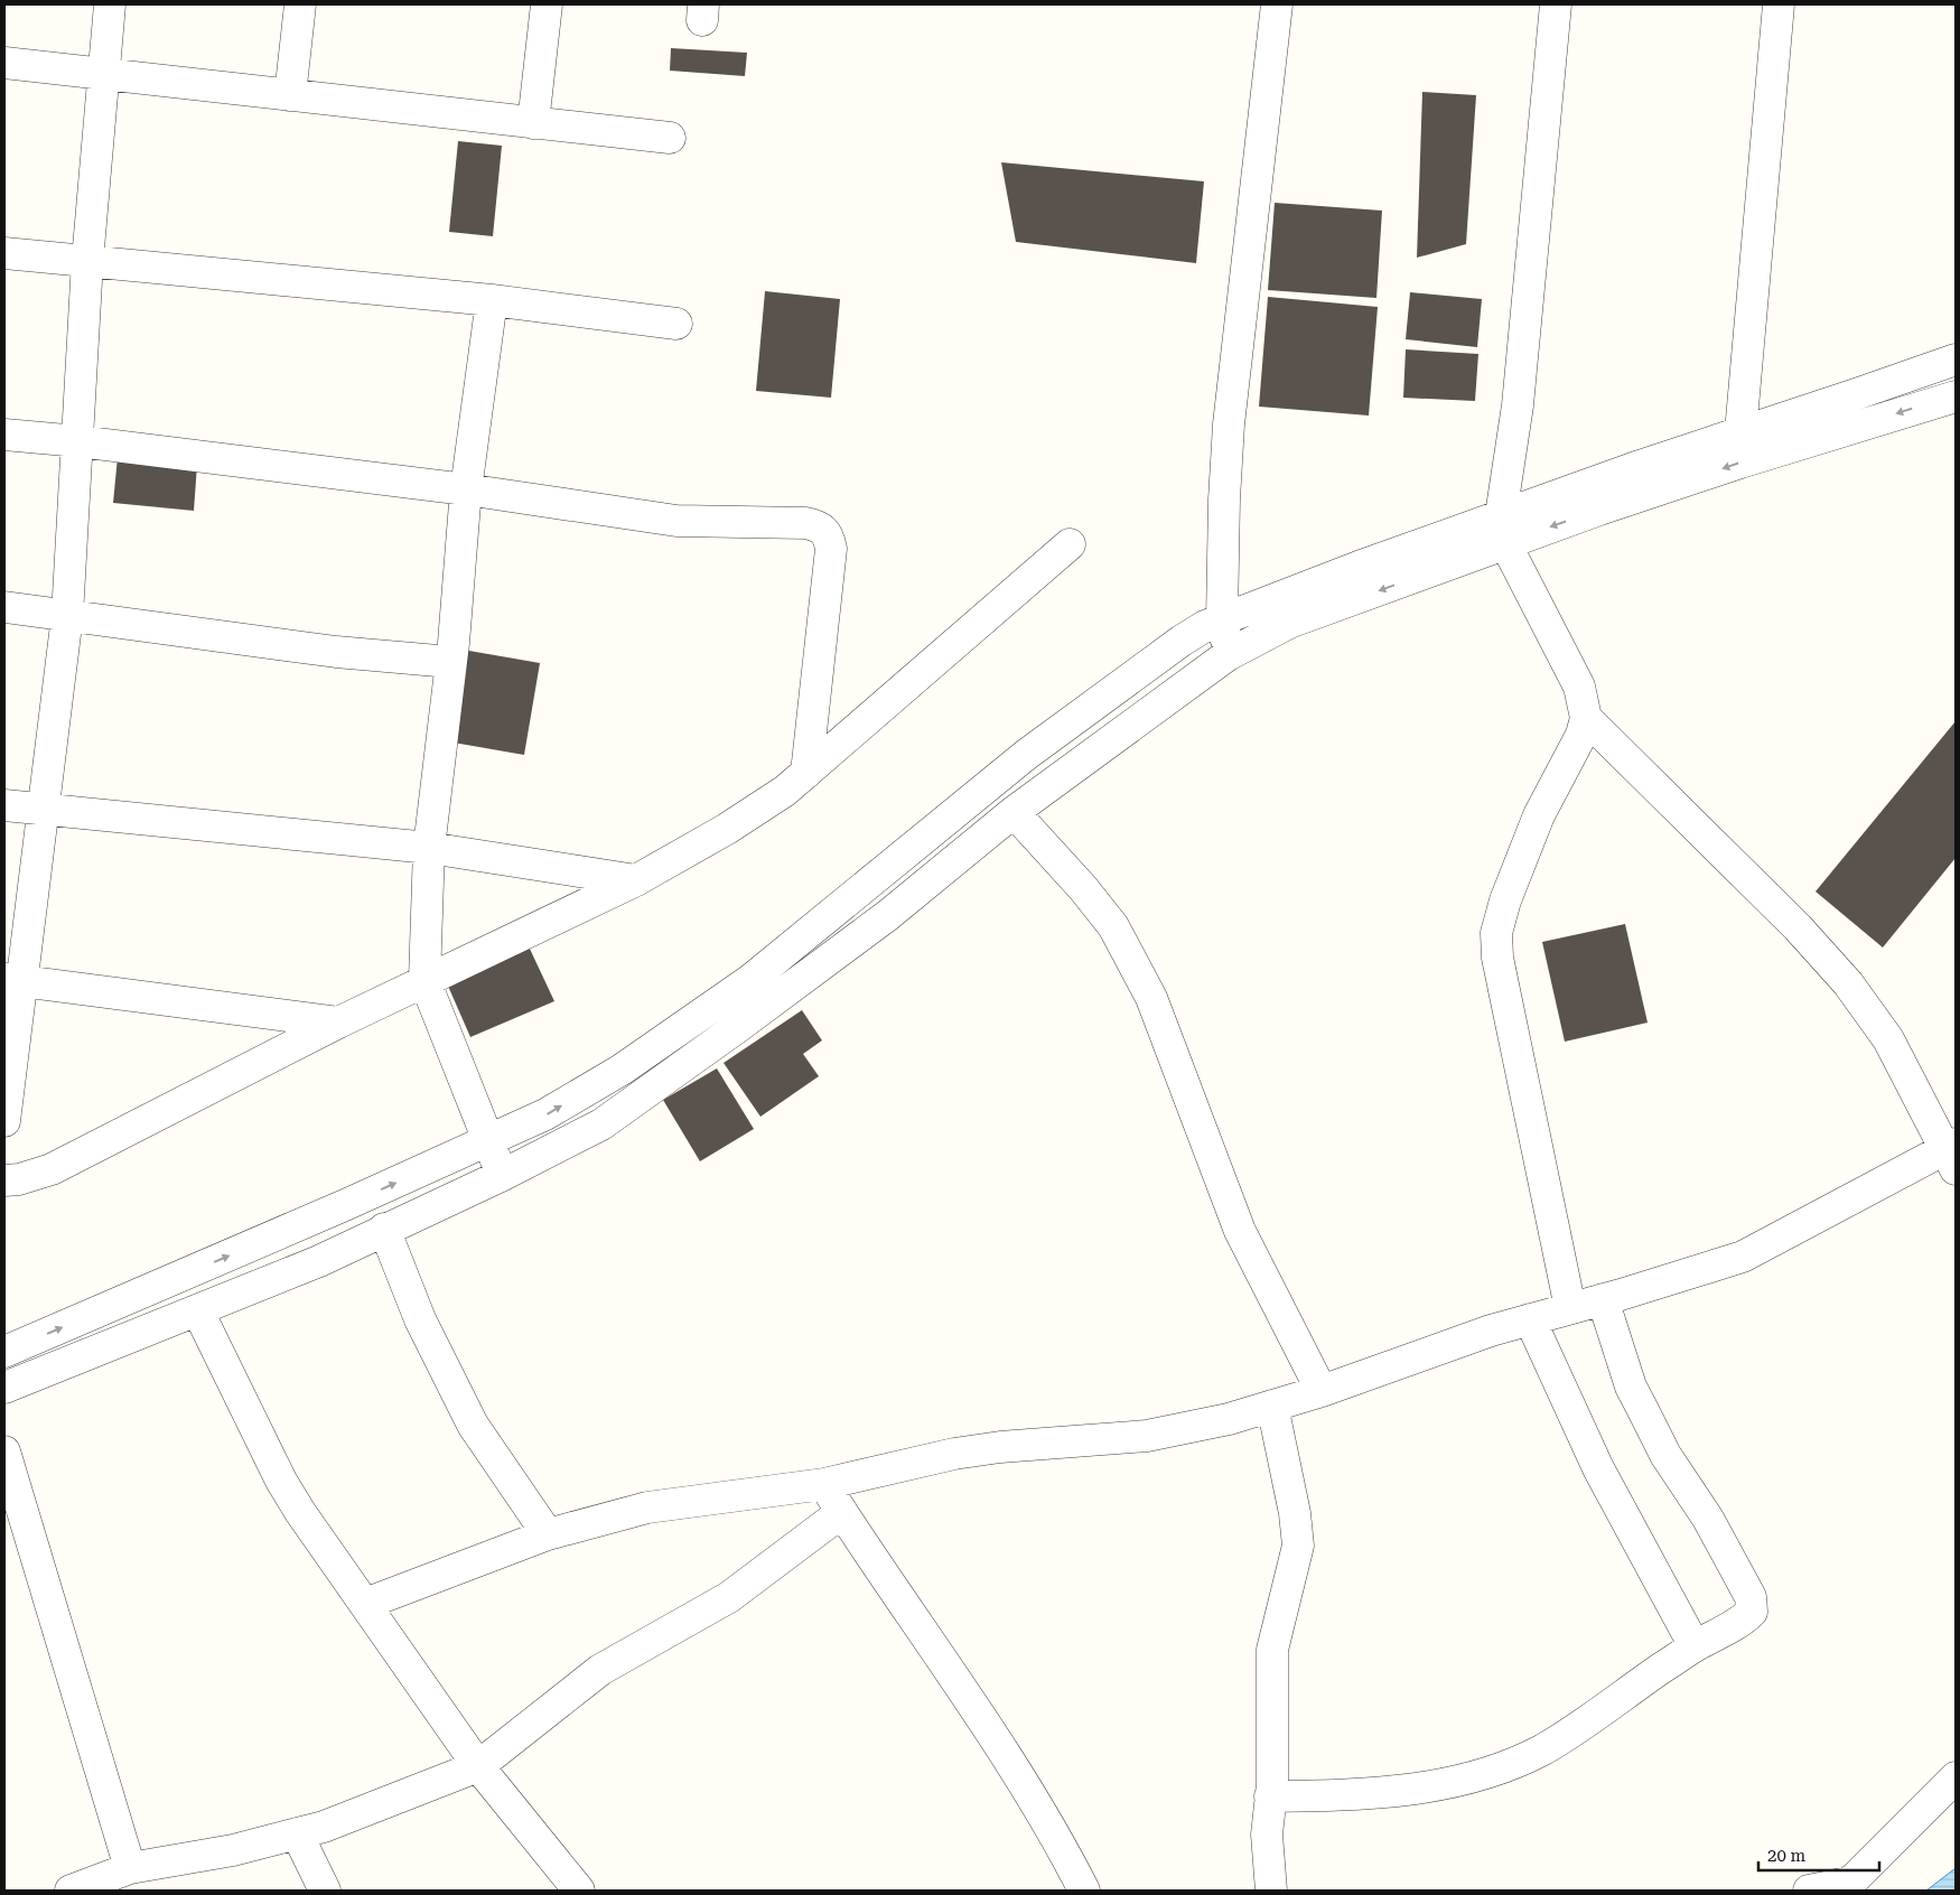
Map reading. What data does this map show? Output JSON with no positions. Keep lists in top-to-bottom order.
{
  "scale_bar": "20 m"
}
